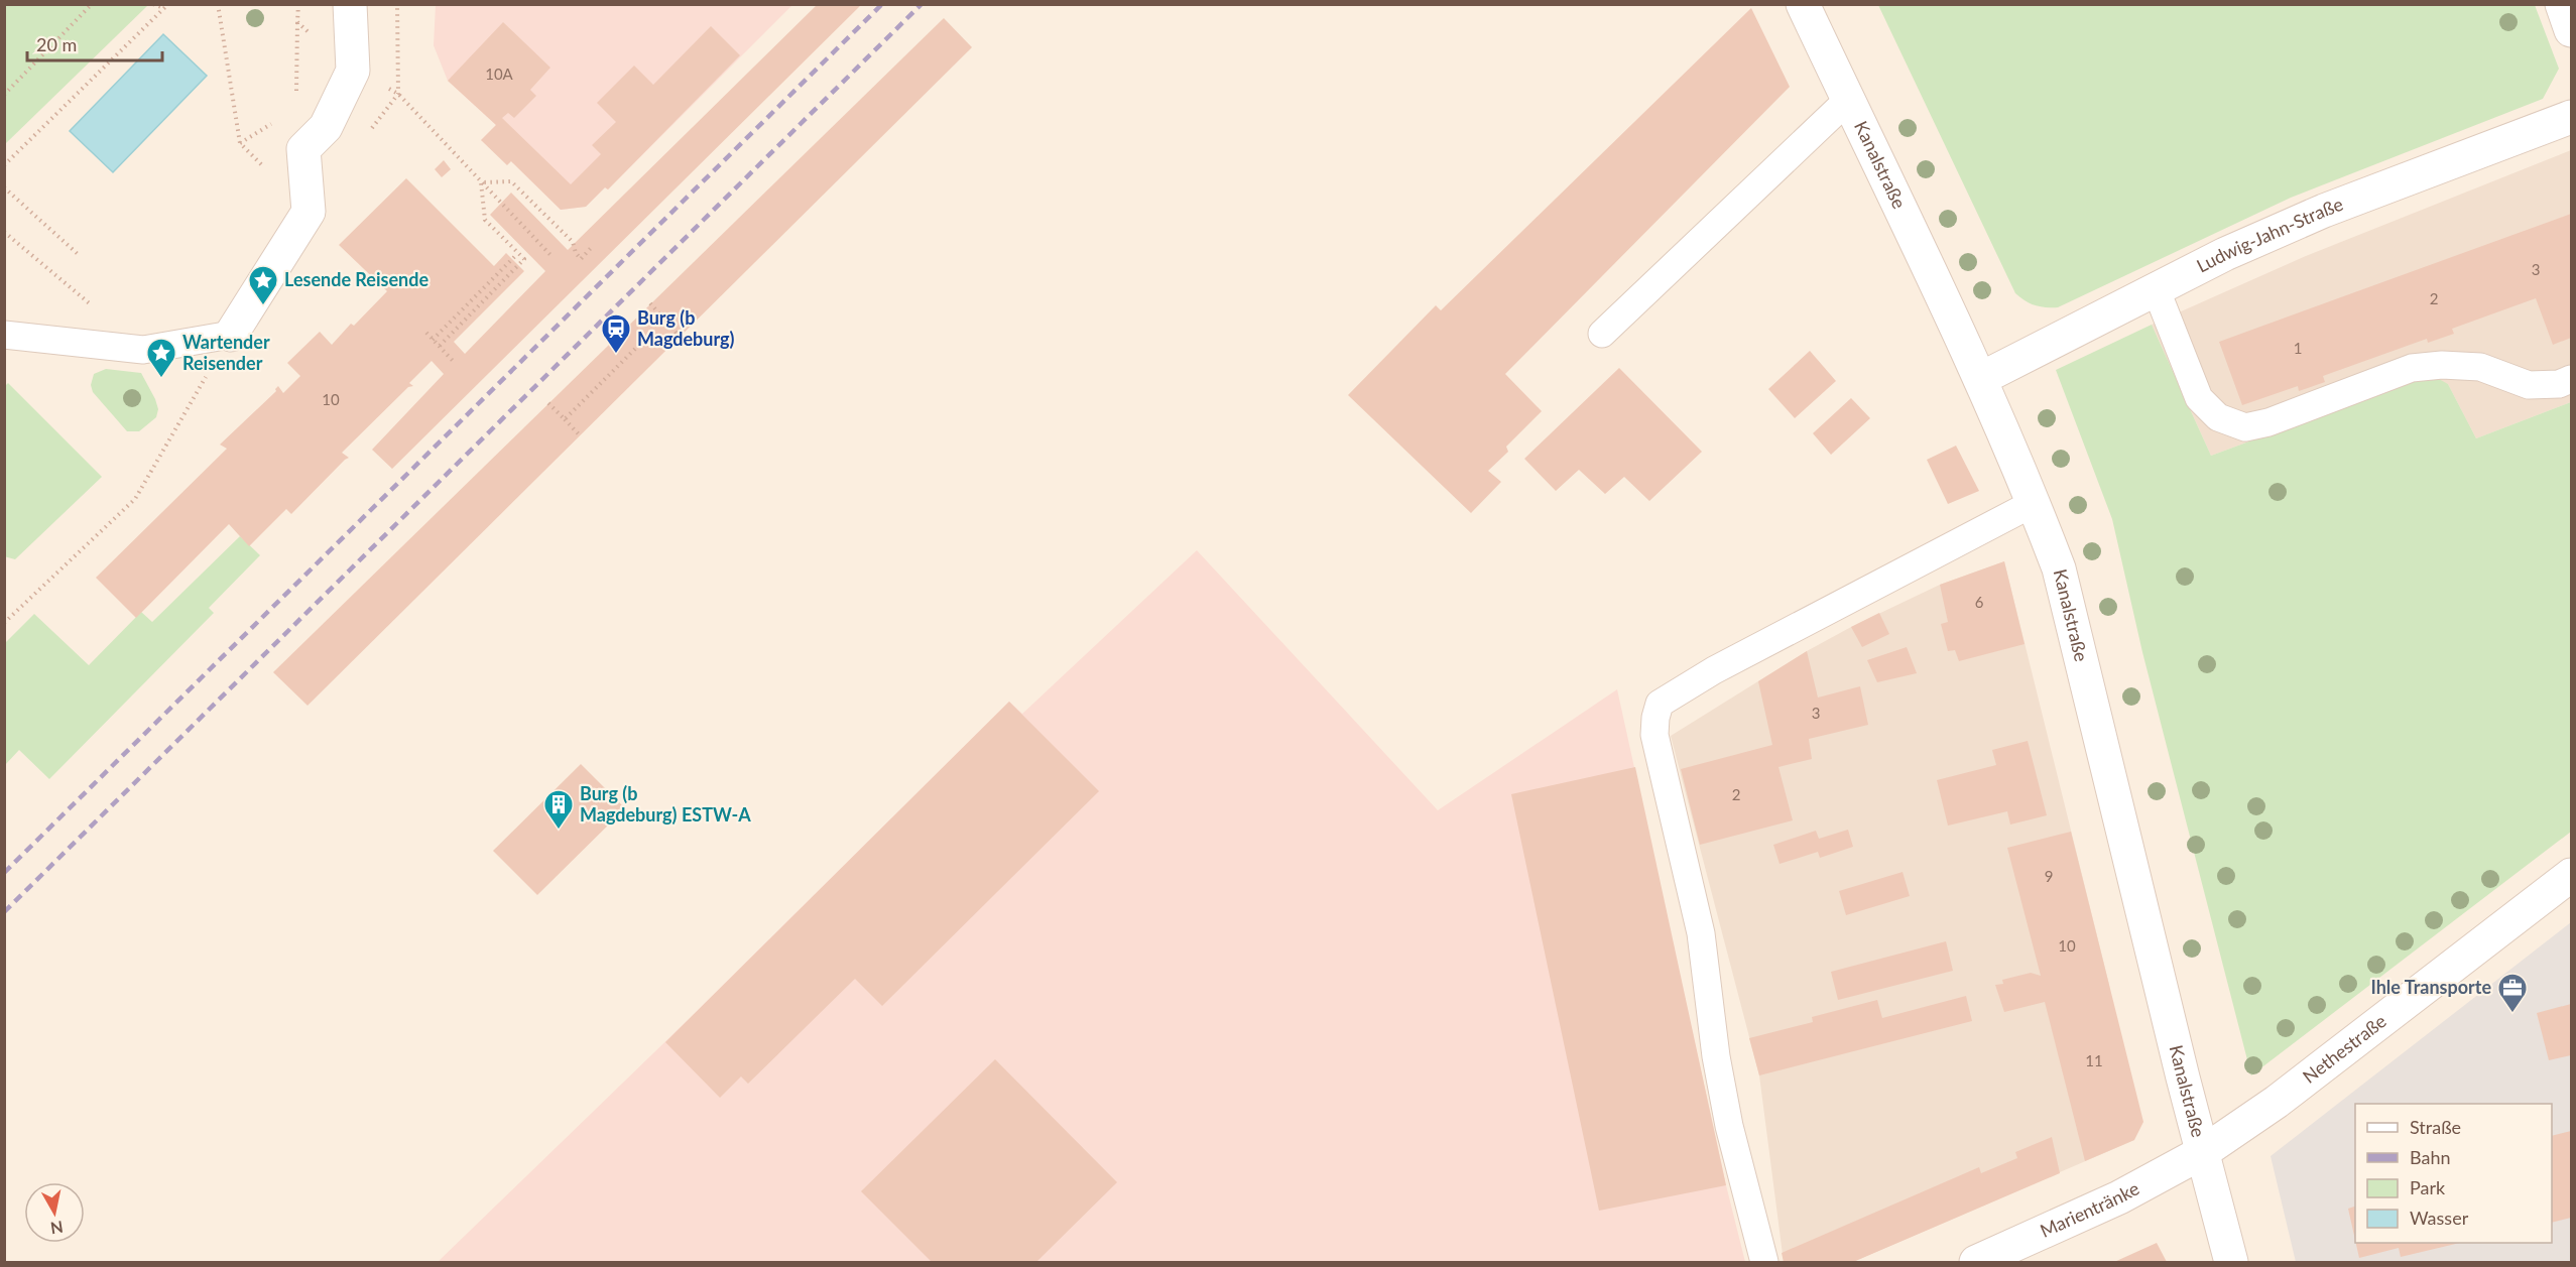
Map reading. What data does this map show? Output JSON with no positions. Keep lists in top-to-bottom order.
{
  "streets": {
    "street": [
      "Kanalstraße",
      "Ludwig-Jahn-Straße",
      "Nethestraße",
      "Marientränke"
    ]
  },
  "crossings": [
    ["Kanalstraße", "Ludwig-Jahn-Straße"],
    ["Kanalstraße", "Nethestraße"],
    ["Kanalstraße", "Marientränke"],
    ["Nethestraße", "Marientränke"]
  ],
  "places": {
    "place": ["Lesende Reisende", "Wartender Reisender"],
    "station": ["Burg (b Magdeburg)"],
    "building": ["Burg (b Magdeburg) ESTW-A"],
    "office": ["Ihle Transporte"]
  },
  "house_numbers": [
    "10A",
    "3",
    "2",
    "1",
    "10",
    "6",
    "3",
    "2",
    "9",
    "10",
    "11"
  ],
  "legend": [
    "Straße",
    "Bahn",
    "Park",
    "Wasser"
  ],
  "scale_bar": "20 m",
  "north": "bottom"
}
